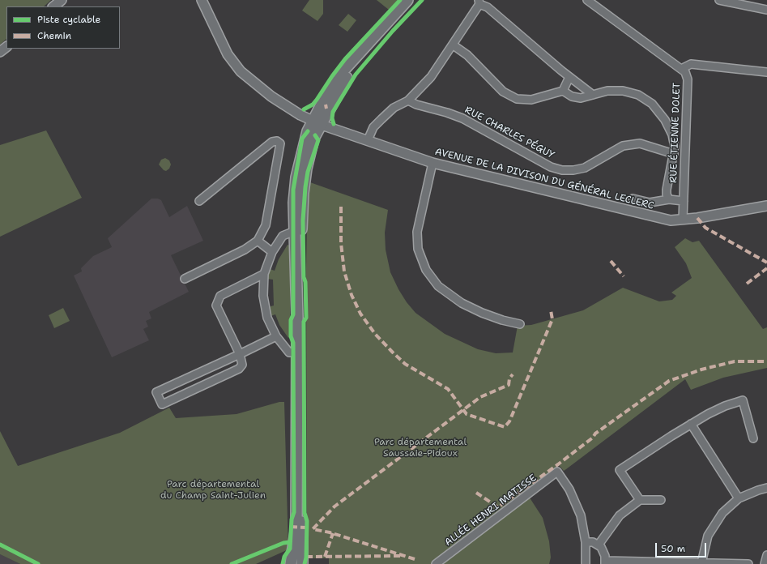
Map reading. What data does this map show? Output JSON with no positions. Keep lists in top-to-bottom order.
{
  "streets": {
    "street": [
      "RUE CHARLES PÉGUY",
      "RUE ÉTIENNE DOLET",
      "AVENUE DE LA DIVISON DU GÉNÉRAL LECLERC",
      "ALLÉE HENRI MATISSE"
    ]
  },
  "crossings": [
    ["RUE ÉTIENNE DOLET", "AVENUE DE LA DIVISON DU GÉNÉRAL LECLERC"]
  ],
  "parks": ["Parc départemental Saussaie-Pidoux", "Parc départemental du Champ Saint-Julien"],
  "legend": ["Piste cyclable", "Chemin"],
  "scale_bar": "50 m"
}
